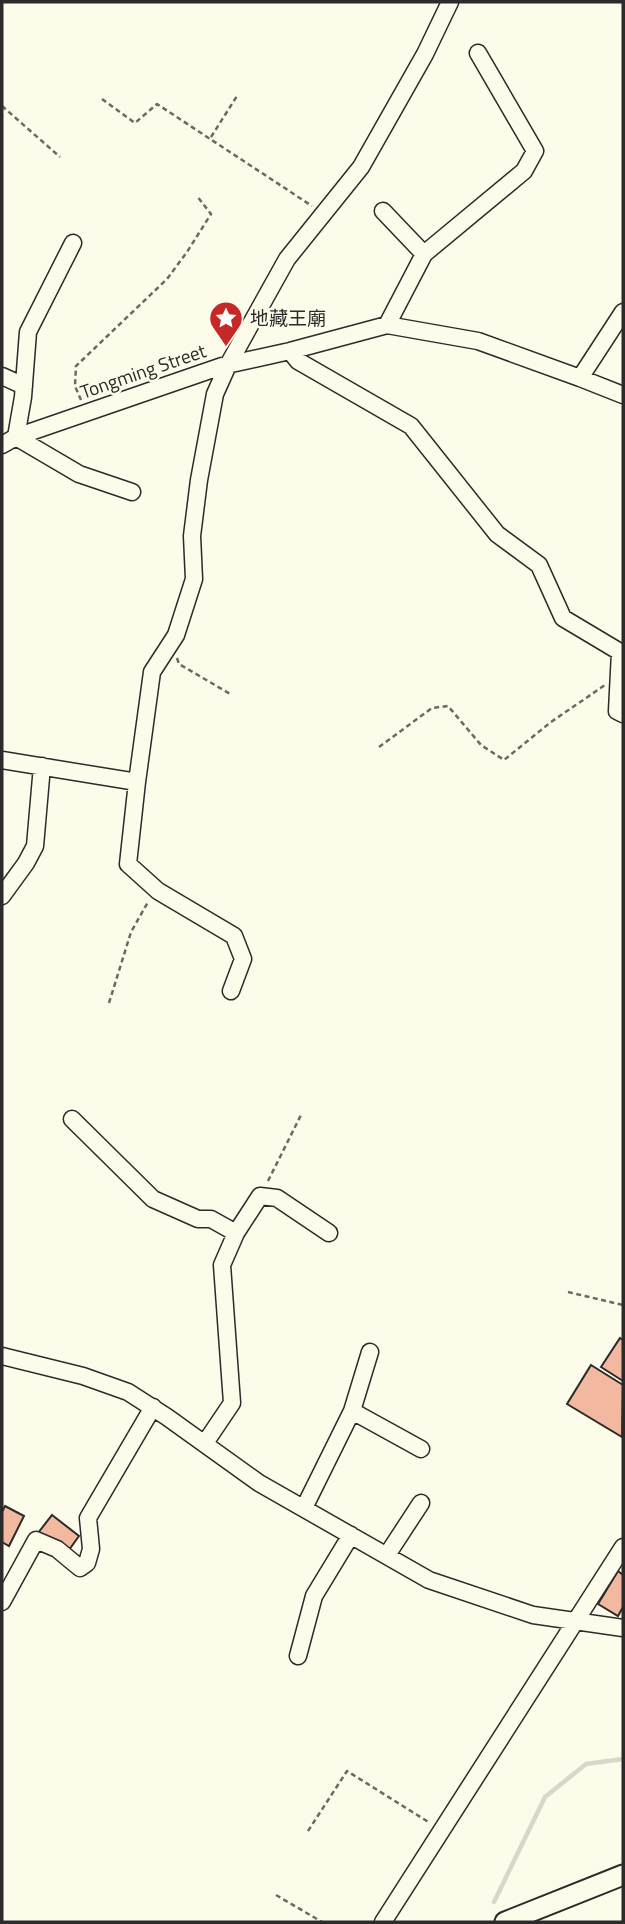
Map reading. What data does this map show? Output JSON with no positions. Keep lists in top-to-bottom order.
{
  "streets": {
    "street": ["Tongming Street"]
  },
  "places": {
    "place": ["地藏王廟"]
  }
}
